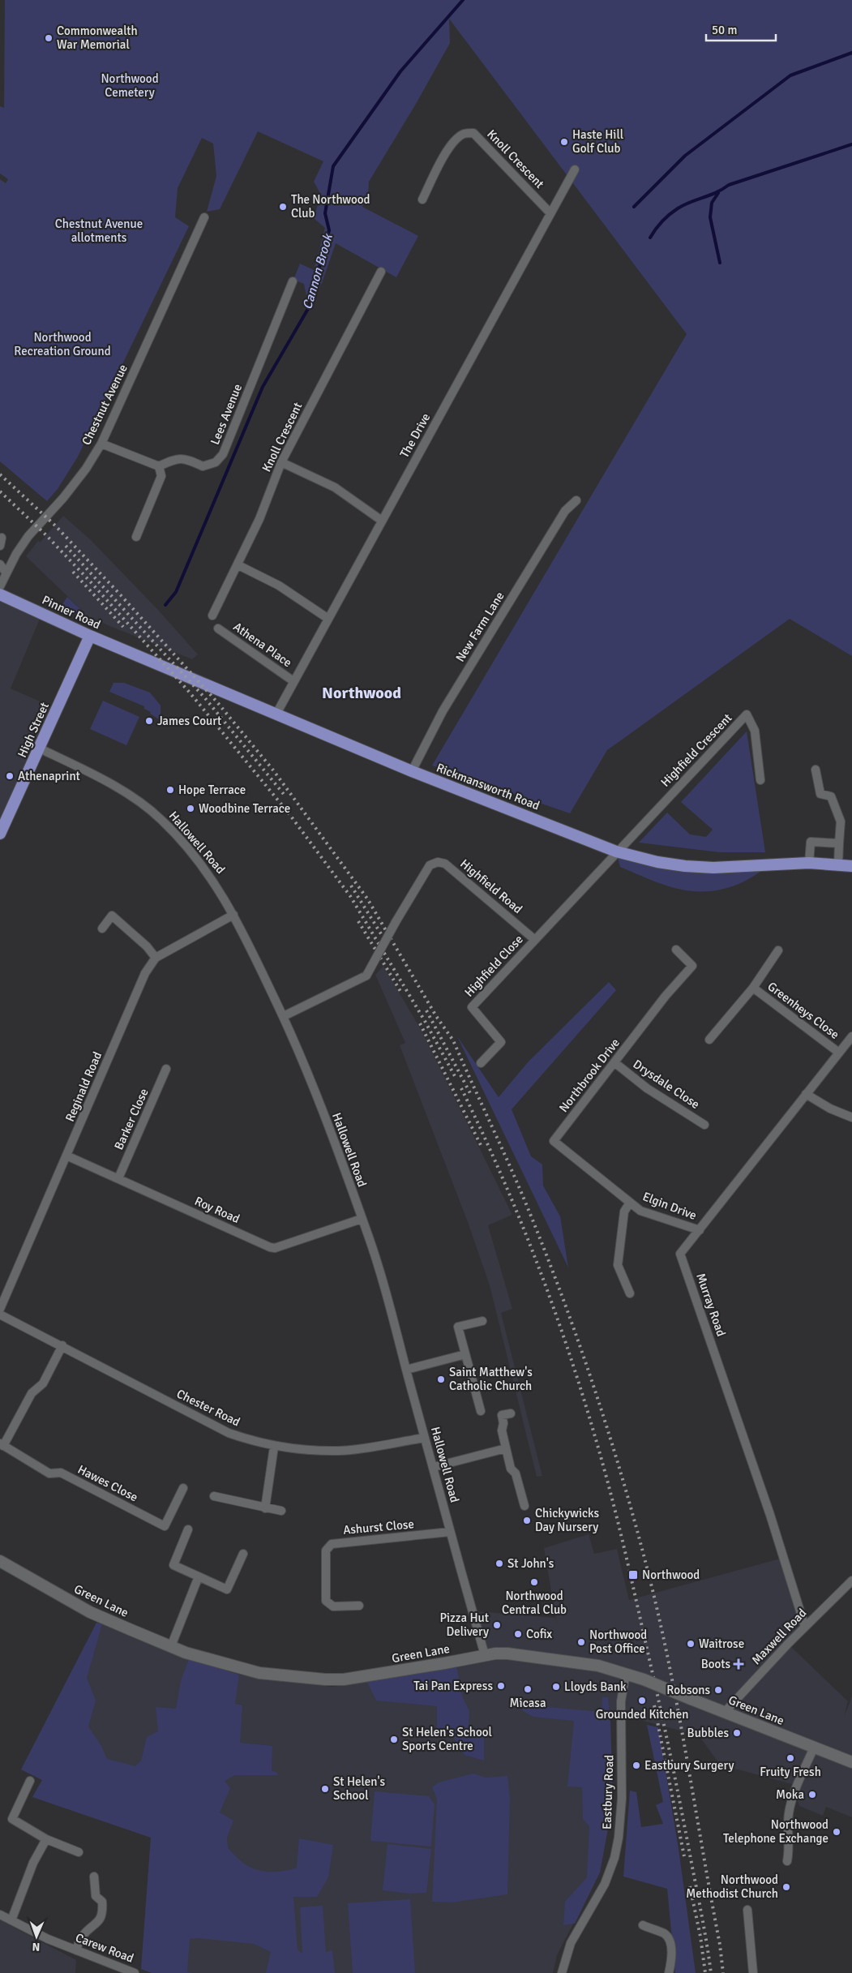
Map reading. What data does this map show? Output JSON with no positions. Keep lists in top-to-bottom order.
{
  "streets": {
    "main road": [
      "Pinner Road",
      "High Street",
      "Rickmansworth Road",
      "Green Lane"
    ],
    "street": [
      "Knoll Crescent",
      "Chestnut Avenue",
      "Lees Avenue",
      "The Drive",
      "New Farm Lane",
      "Athena Place",
      "Highfield Crescent",
      "Hallowell Road",
      "Highfield Road",
      "Highfield Close",
      "Greenheys Close",
      "Northbrook Drive",
      "Drysdale Close",
      "Reginald Road",
      "Barker Close",
      "Elgin Drive",
      "Roy Road",
      "Murray Road",
      "Chester Road",
      "Hawes Close",
      "Ashurst Close",
      "Maxwell Road",
      "Eastbury Road",
      "Carew Road"
    ]
  },
  "crossings": [
    ["Knoll Crescent", "The Drive"],
    ["The Drive", "Athena Place"],
    ["The Drive", "Rickmansworth Road"],
    ["Pinner Road", "High Street"],
    ["Pinner Road", "Rickmansworth Road"],
    ["New Farm Lane", "Rickmansworth Road"],
    ["High Street", "Hallowell Road"],
    ["Highfield Crescent", "Rickmansworth Road"],
    ["Hallowell Road", "Highfield Road"],
    ["Hallowell Road", "Reginald Road"],
    ["Hallowell Road", "Roy Road"],
    ["Hallowell Road", "Chester Road"],
    ["Hallowell Road", "Ashurst Close"],
    ["Hallowell Road", "Green Lane"],
    ["Highfield Road", "Highfield Close"],
    ["Greenheys Close", "Murray Road"],
    ["Northbrook Drive", "Drysdale Close"],
    ["Northbrook Drive", "Elgin Drive"],
    ["Reginald Road", "Roy Road"],
    ["Barker Close", "Roy Road"],
    ["Elgin Drive", "Murray Road"],
    ["Murray Road", "Maxwell Road"],
    ["Green Lane", "Maxwell Road"],
    ["Green Lane", "Eastbury Road"]
  ],
  "districts": ["Northwood"],
  "water": ["Cannon Brook"],
  "parks": ["Northwood Cemetery", "Chestnut Avenue allotments", "Northwood Recreation Ground"],
  "places": {
    "other": [
      "Commonwealth War Memorial",
      "Haste Hill Golf Club",
      "The Northwood Club",
      "James Court",
      "Athenaprint",
      "Hope Terrace",
      "Woodbine Terrace",
      "Saint Matthew's Catholic Church",
      "Chickywicks Day Nursery",
      "St John's",
      "Northwood Central Club",
      "Pizza Hut Delivery",
      "Cofix",
      "Northwood Post Office",
      "Waitrose",
      "Tai Pan Express",
      "Lloyds Bank",
      "Micasa",
      "Robsons",
      "Grounded Kitchen",
      "Bubbles",
      "St Helen's School Sports Centre",
      "Fruity Fresh",
      "Eastbury Surgery",
      "St Helen's School",
      "Moka",
      "Northwood Telephone Exchange",
      "Northwood Methodist Church"
    ],
    "transit": ["Northwood"],
    "health": ["Boots"]
  },
  "scale_bar": "50 m",
  "north": "bottom"
}
